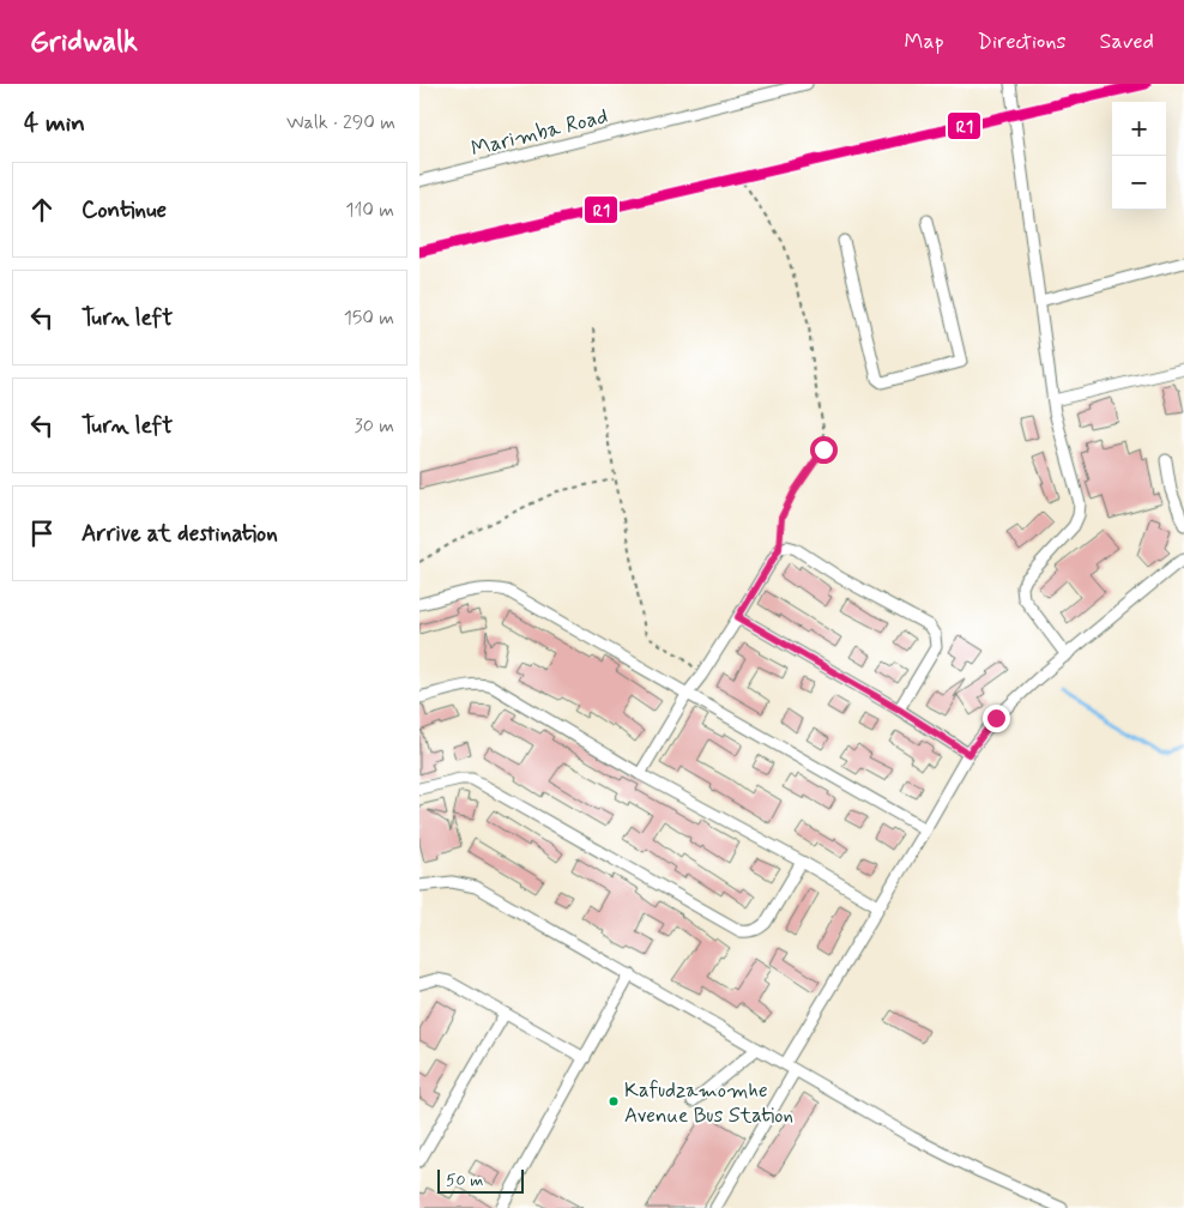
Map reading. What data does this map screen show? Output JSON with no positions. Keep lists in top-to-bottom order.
{
  "streets": {
    "street": ["Marimba Road"]
  },
  "places": ["Kafudzamomhe Avenue Bus Station"],
  "lines": ["transit line R1"],
  "scale_bar": "50 m",
  "page": {
    "header": "Gridwalk",
    "nav": ["Map", "Directions", "Saved"],
    "heading": ["4 min", "Walk · 290 m"],
    "map_buttons": ["+", "−"],
    "list": [
      ["Continue", "110 m"],
      ["Turn left", "150 m"],
      ["Turn left", "30 m"],
      "Arrive at destination"
    ],
    "scale": "50 m"
  }
}
